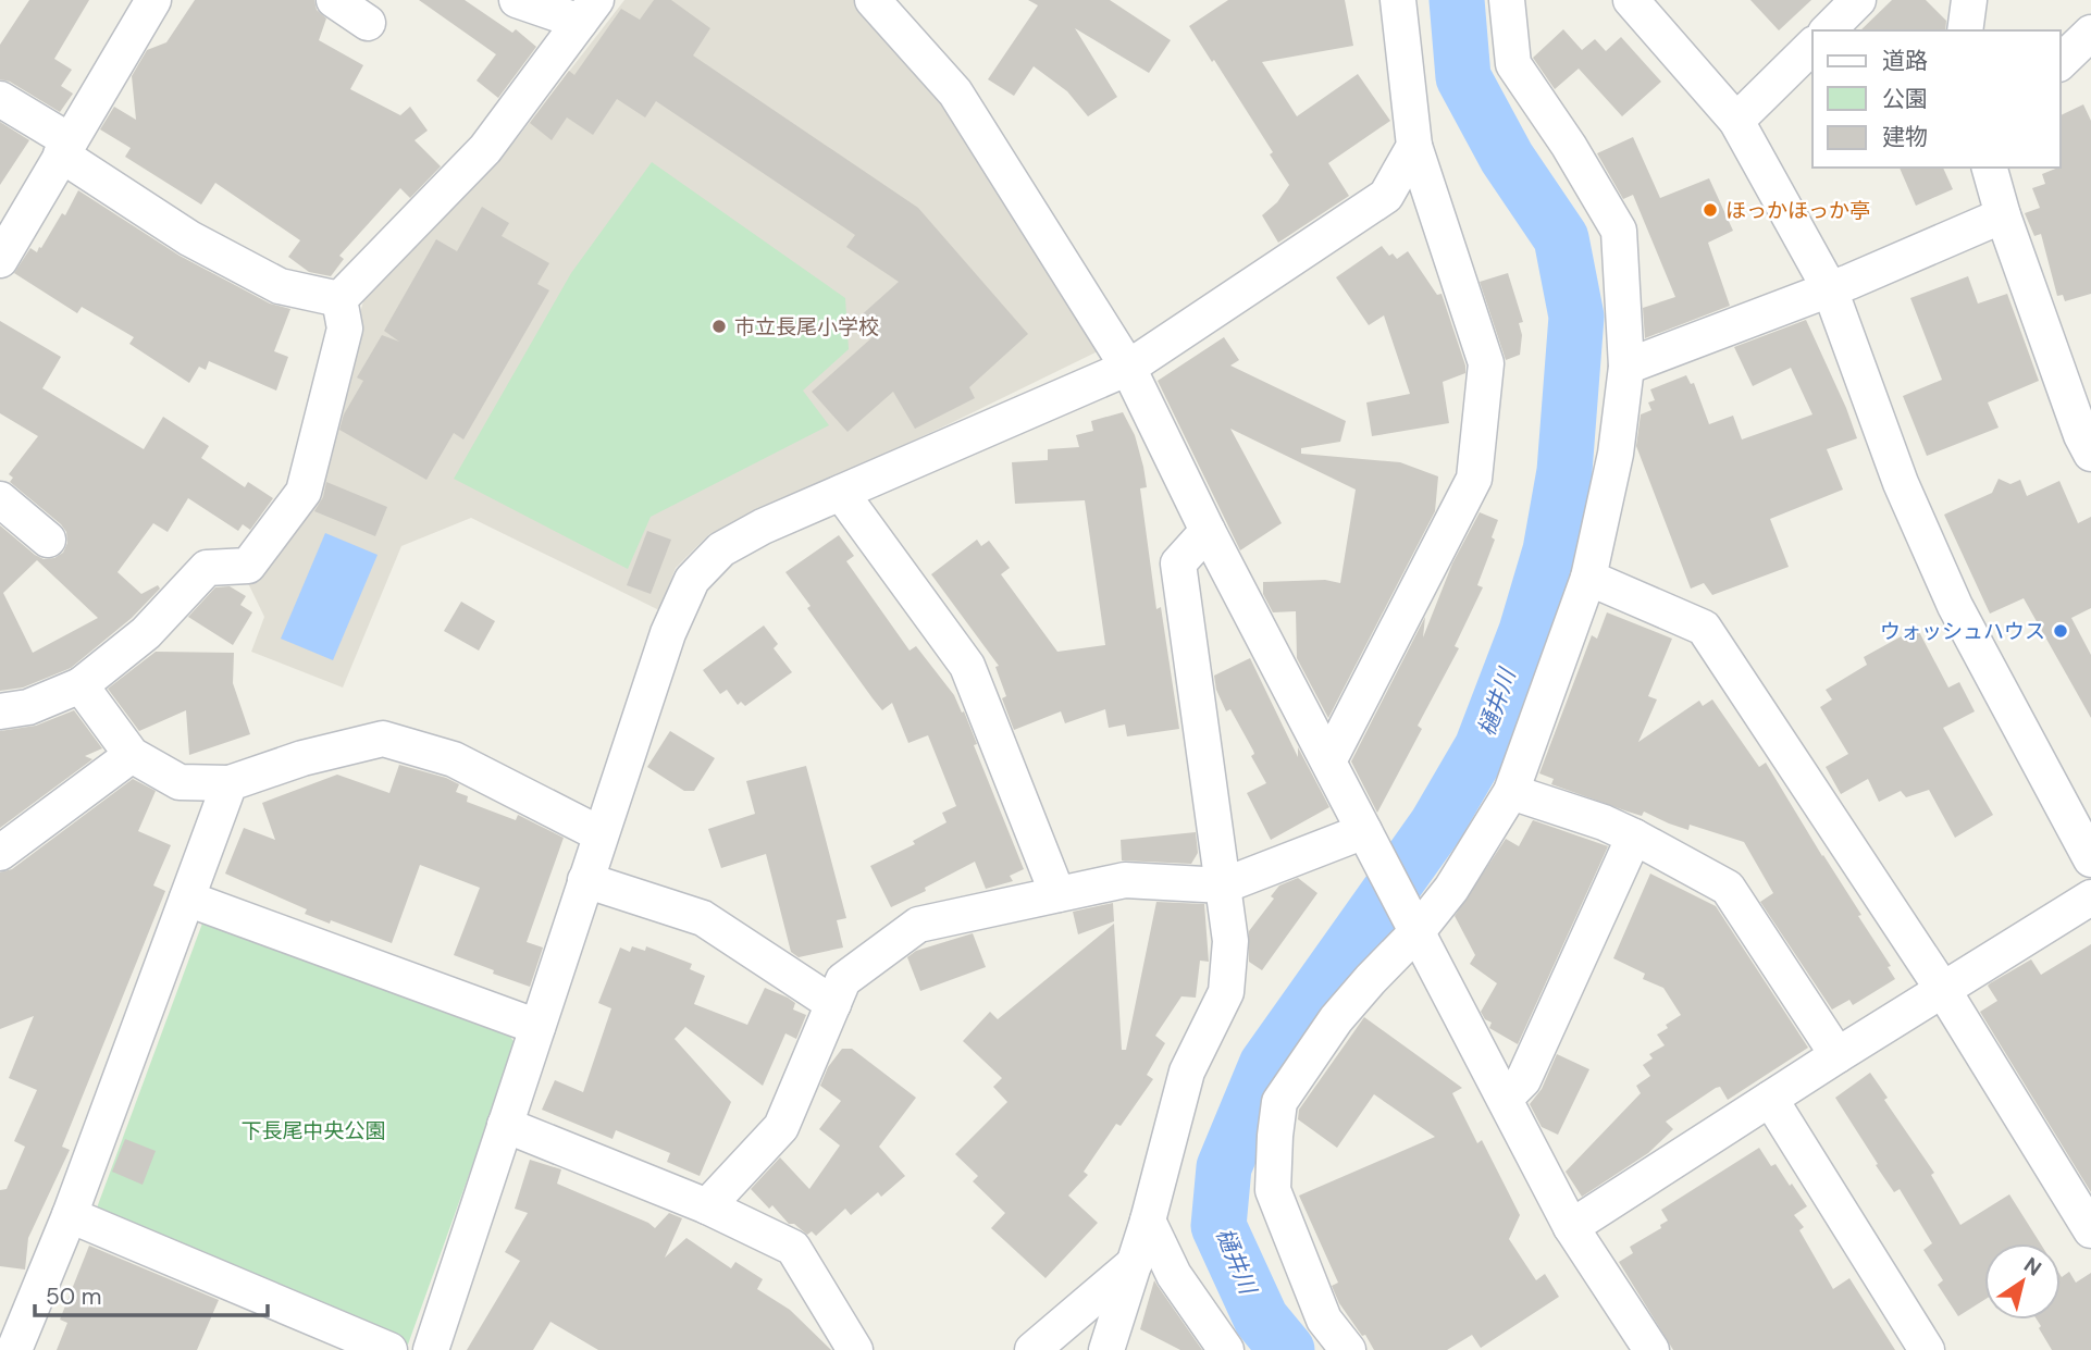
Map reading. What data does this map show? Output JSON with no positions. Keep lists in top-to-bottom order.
{
  "water": ["樋井川"],
  "parks": ["下長尾中央公園"],
  "places": ["ほっかほっか亭", "市立長尾小学校", "ウォッシュハウス"],
  "legend": ["道路", "公園", "建物"],
  "scale_bar": "50 m",
  "north": "top right"
}
